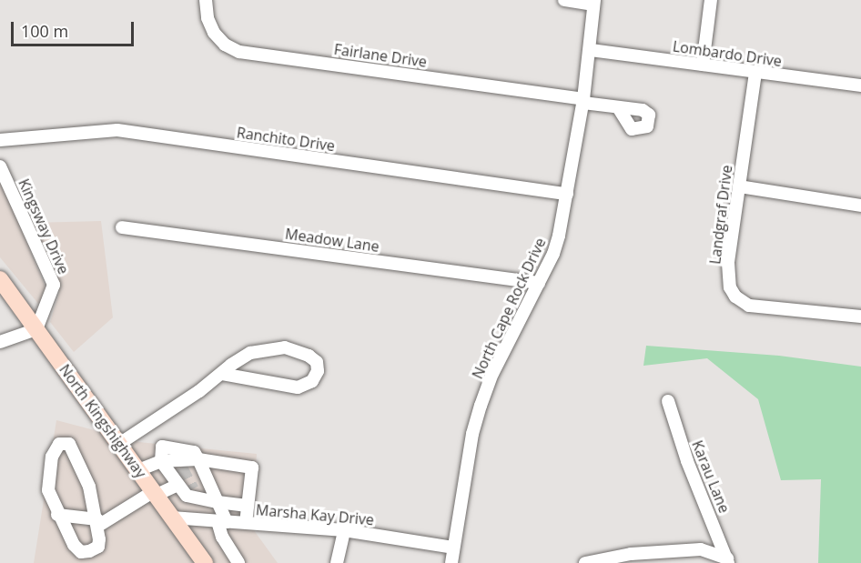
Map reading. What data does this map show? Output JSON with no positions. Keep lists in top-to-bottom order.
{
  "streets": {
    "main road": ["North Kingshighway"],
    "street": [
      "Lombardo Drive",
      "Fairlane Drive",
      "Ranchito Drive",
      "Landgraf Drive",
      "Kingsway Drive",
      "Meadow Lane",
      "North Cape Rock Drive",
      "Karau Lane",
      "Marsha Kay Drive"
    ]
  },
  "crossings": [
    ["Lombardo Drive", "Landgraf Drive"],
    ["Lombardo Drive", "North Cape Rock Drive"],
    ["Fairlane Drive", "North Cape Rock Drive"],
    ["Ranchito Drive", "North Cape Rock Drive"],
    ["Kingsway Drive", "North Kingshighway"],
    ["Meadow Lane", "North Cape Rock Drive"],
    ["North Cape Rock Drive", "Marsha Kay Drive"],
    ["North Kingshighway", "Marsha Kay Drive"]
  ],
  "scale_bar": "100 m"
}
